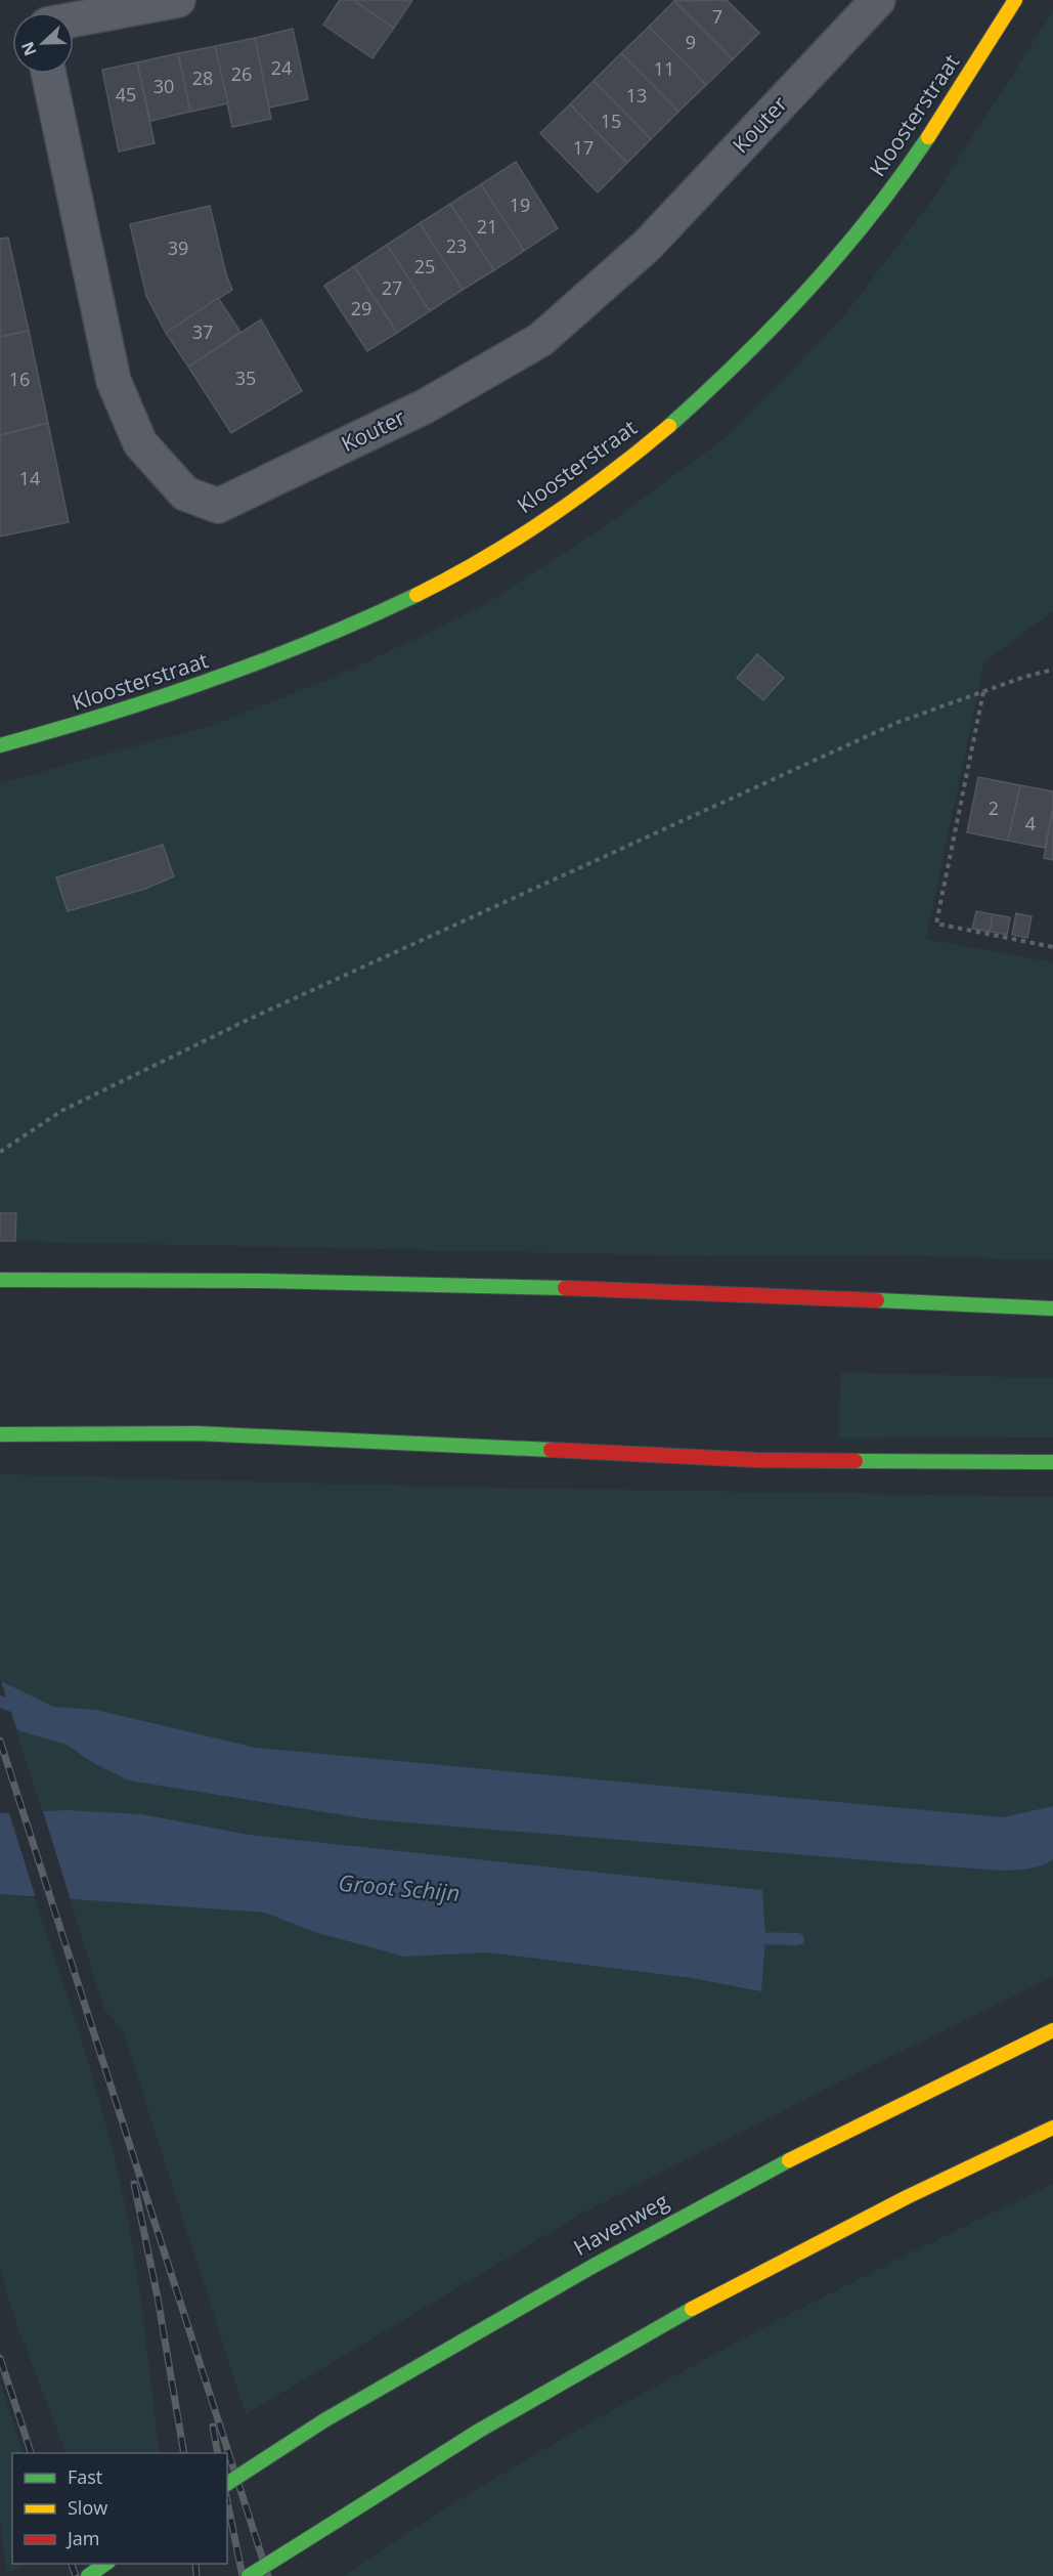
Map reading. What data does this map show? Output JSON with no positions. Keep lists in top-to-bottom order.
{
  "streets": {
    "main road": ["Kloosterstraat", "Havenweg"],
    "street": ["Kouter"]
  },
  "water": ["Groot Schijn"],
  "house_numbers": [
    "7",
    "9",
    "24",
    "11",
    "26",
    "28",
    "30",
    "45",
    "13",
    "15",
    "17",
    "19",
    "21",
    "23",
    "39",
    "25",
    "27",
    "29",
    "37",
    "35",
    "16",
    "14",
    "2",
    "4"
  ],
  "legend": ["Fast", "Slow", "Jam"],
  "north": "left"
}
